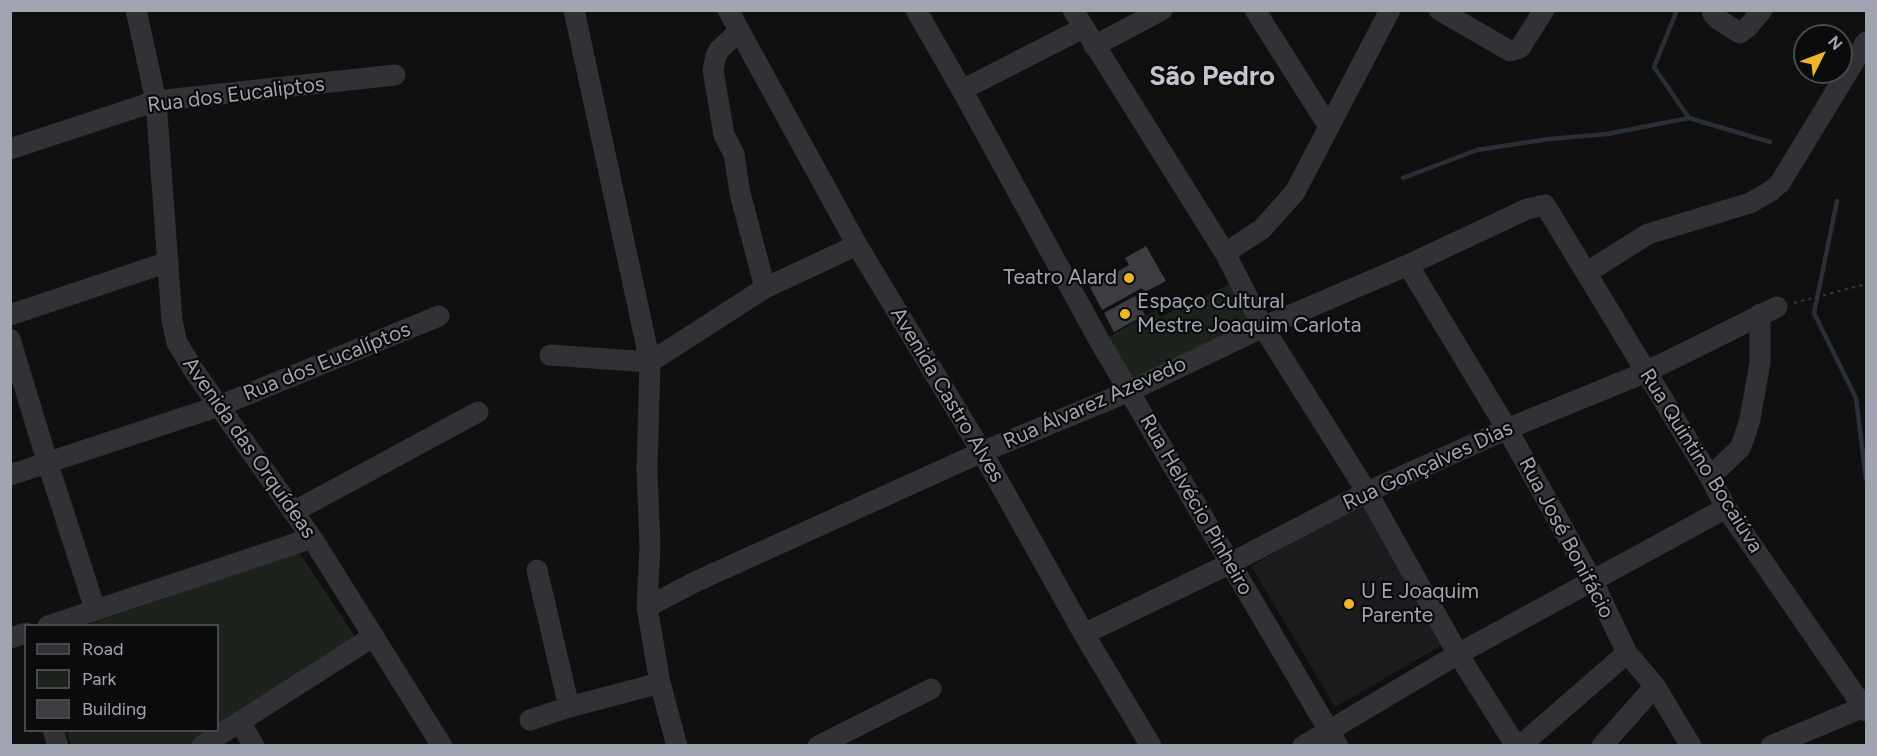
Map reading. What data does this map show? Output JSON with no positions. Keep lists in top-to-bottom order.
{
  "streets": {
    "street": [
      "Rua dos Eucaliptos",
      "Rua dos Eucalíptos",
      "Avenida Castro Alves",
      "Rua Álvarez Azevedo",
      "Avenida das Orquídeas",
      "Rua Quintino Bocaiúva",
      "Rua Gonçalves Dias",
      "Rua Helvécio Pinheiro",
      "Rua José Bonifácio"
    ]
  },
  "crossings": [
    ["Rua dos Eucaliptos", "Avenida das Orquídeas"],
    ["Rua dos Eucalíptos", "Avenida das Orquídeas"],
    ["Avenida Castro Alves", "Rua Álvarez Azevedo"],
    ["Avenida Castro Alves", "Rua Gonçalves Dias"],
    ["Rua Álvarez Azevedo", "Rua Quintino Bocaiúva"],
    ["Rua Álvarez Azevedo", "Rua Helvécio Pinheiro"],
    ["Rua Álvarez Azevedo", "Rua José Bonifácio"],
    ["Rua Quintino Bocaiúva", "Rua Gonçalves Dias"],
    ["Rua Gonçalves Dias", "Rua Helvécio Pinheiro"],
    ["Rua Gonçalves Dias", "Rua José Bonifácio"]
  ],
  "districts": ["São Pedro"],
  "places": ["Teatro Alard", "Espaço Cultural Mestre Joaquim Carlota", "U E Joaquim Parente"],
  "legend": ["Road", "Park", "Building"],
  "north": "top right"
}
